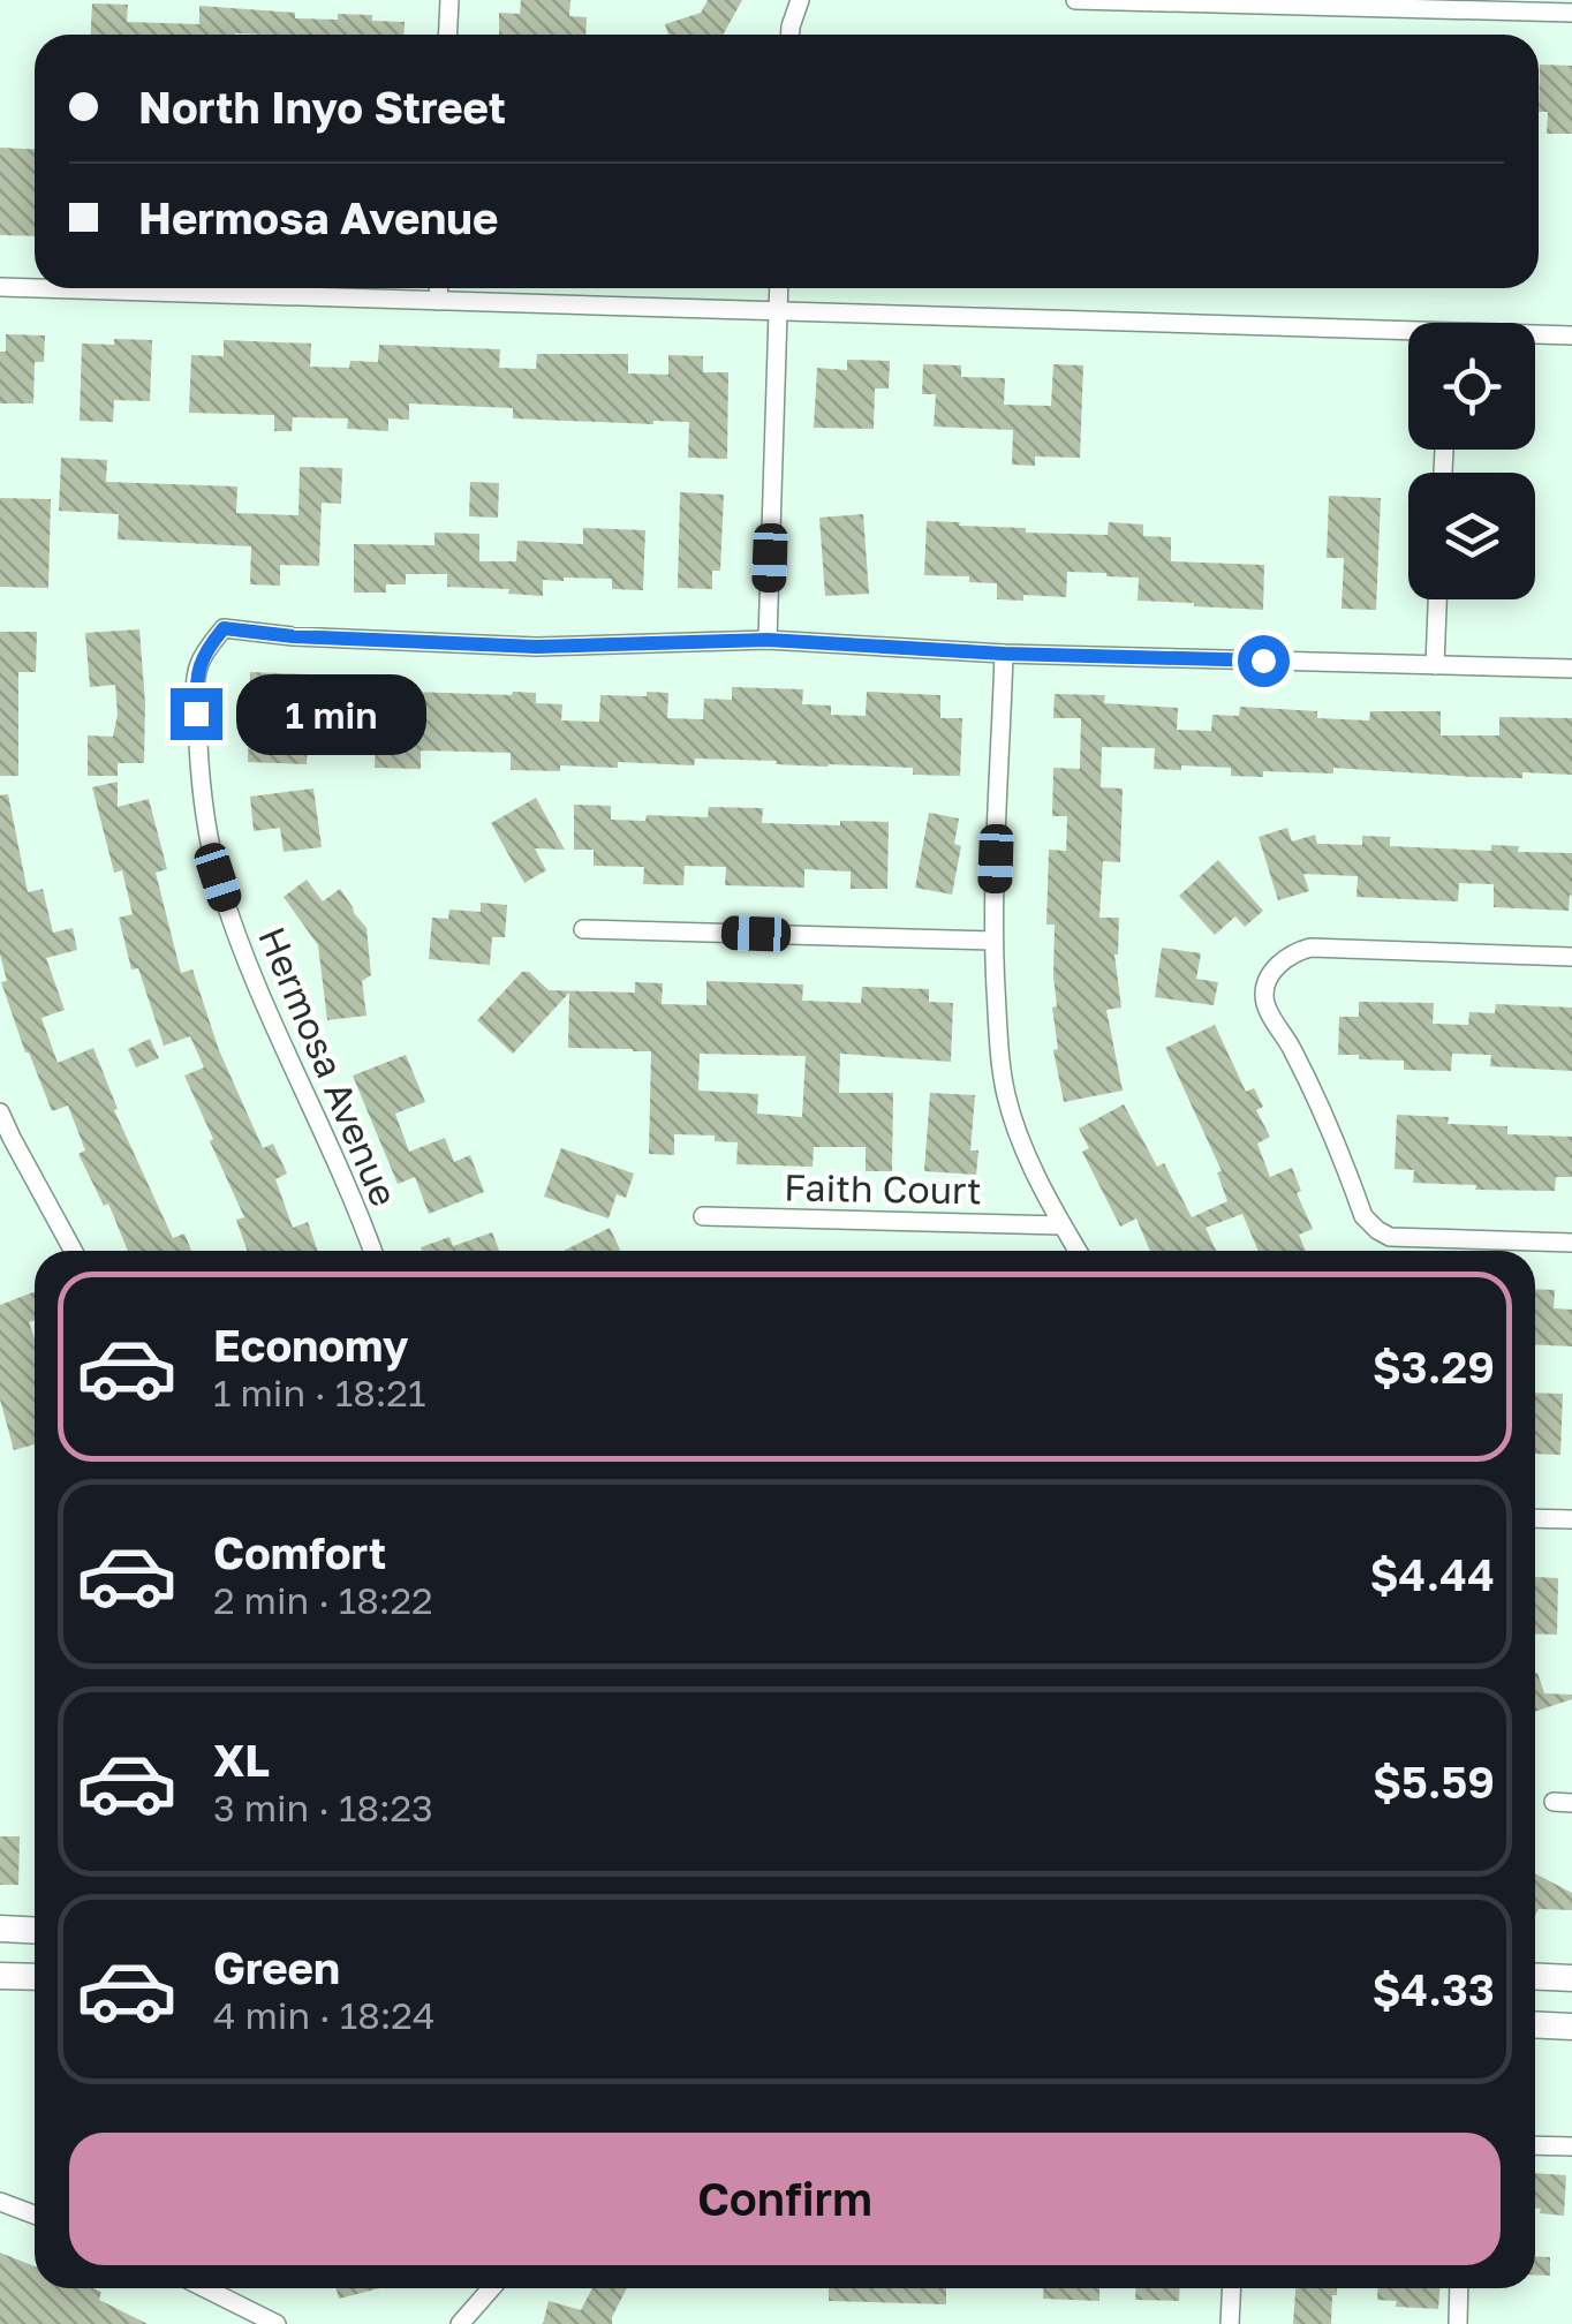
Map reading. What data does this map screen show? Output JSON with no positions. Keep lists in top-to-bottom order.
{
  "streets": {
    "street": ["Hermosa Avenue", "Faith Court"]
  },
  "page": {
    "banner": ["North Inyo Street", "Hermosa Avenue"],
    "bubble": "1 min",
    "list": [
      {
        "name": "Economy",
        "note": "1 min · 18:21",
        "value": "$3.29"
      },
      {
        "name": "Comfort",
        "note": "2 min · 18:22",
        "value": "$4.44"
      },
      {
        "name": "XL",
        "note": "3 min · 18:23",
        "value": "$5.59"
      },
      {
        "name": "Green",
        "note": "4 min · 18:24",
        "value": "$4.33"
      }
    ],
    "buttons": "Confirm"
  }
}
